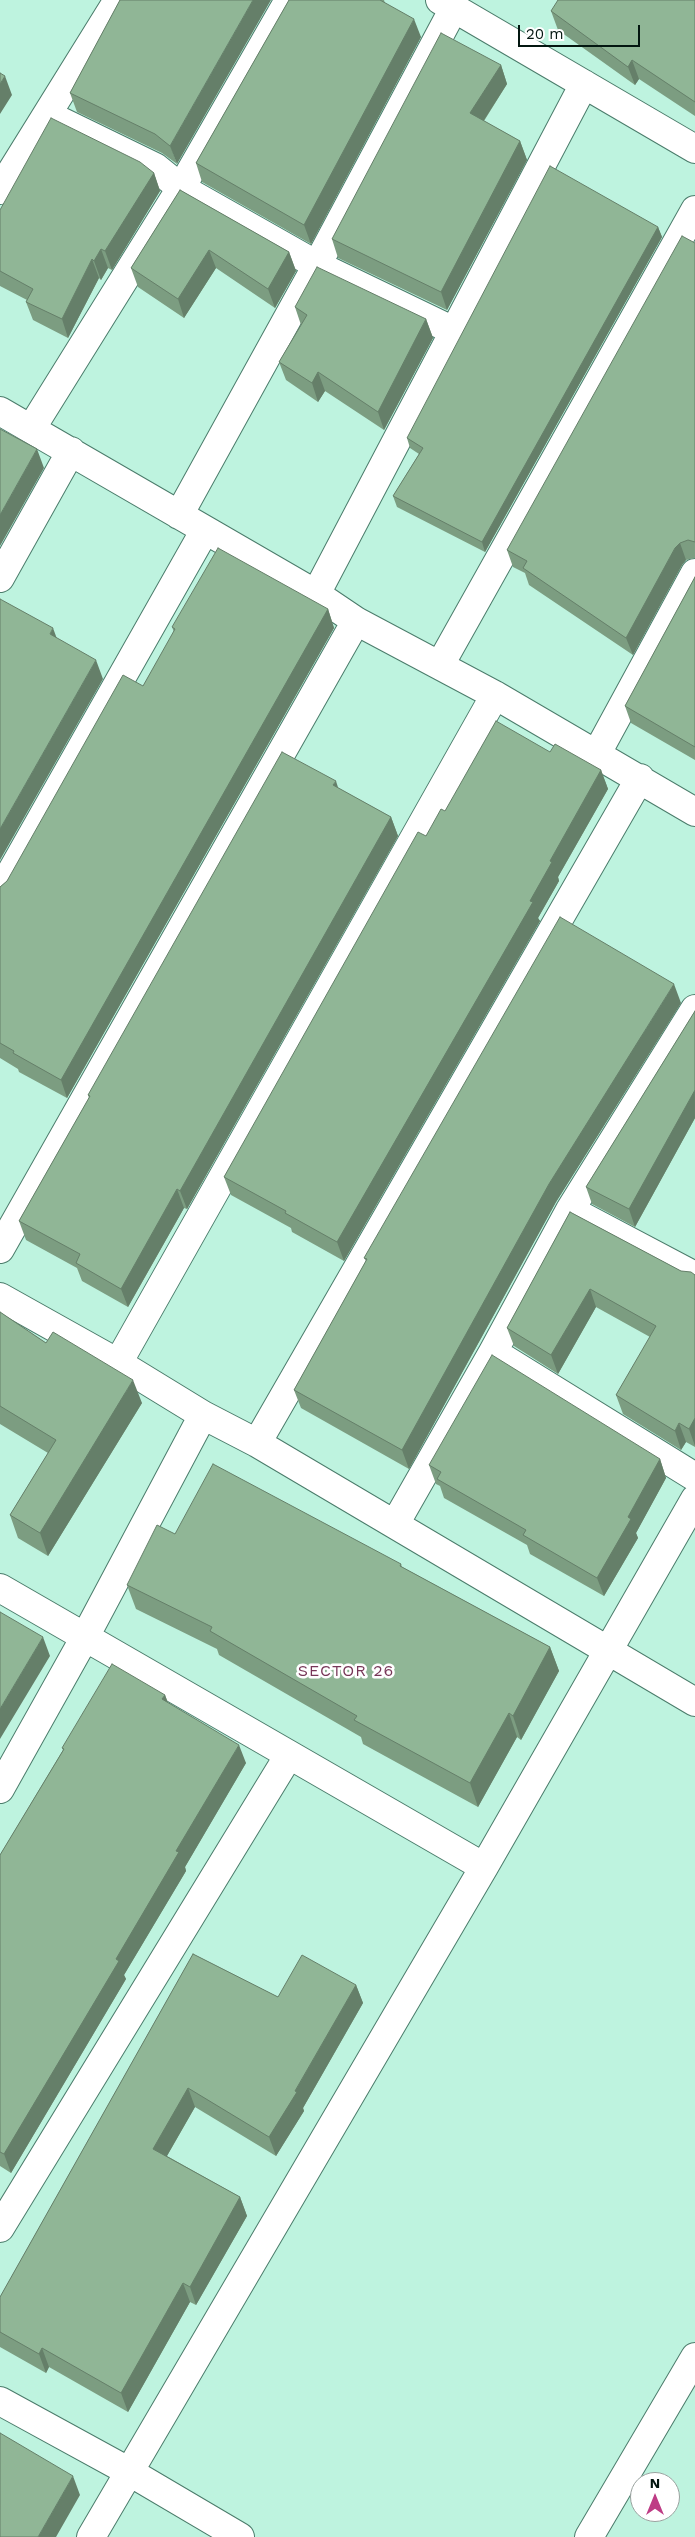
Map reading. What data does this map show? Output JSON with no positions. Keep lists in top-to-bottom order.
{
  "districts": ["SECTOR 26"],
  "scale_bar": "20 m",
  "north": "top"
}
